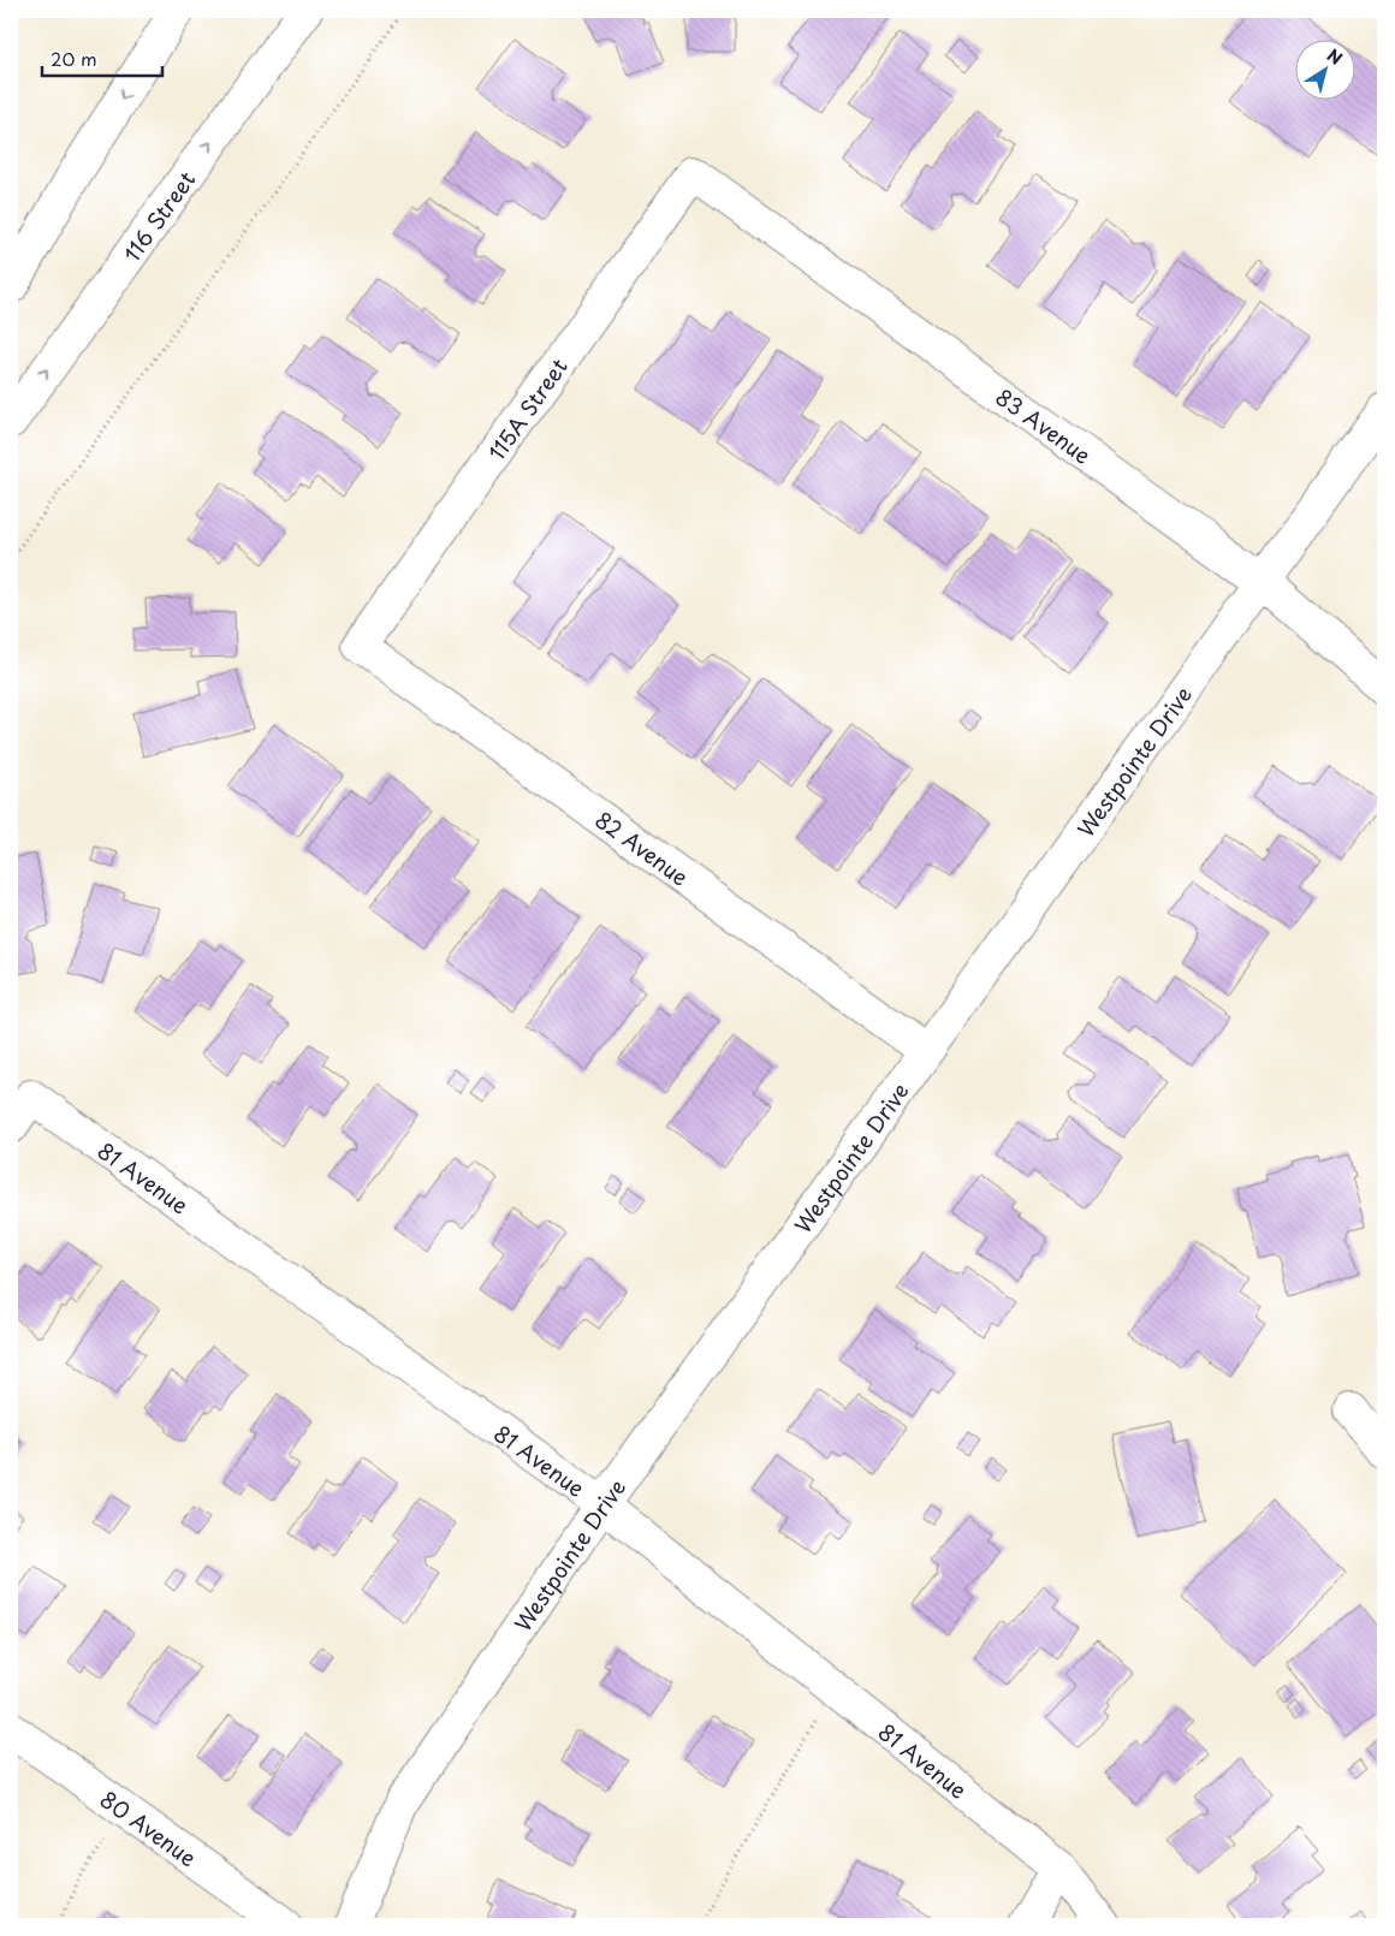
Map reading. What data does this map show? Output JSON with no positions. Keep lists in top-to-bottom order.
{
  "streets": {
    "street": [
      "116 Street",
      "115A Street",
      "83 Avenue",
      "Westpointe Drive",
      "82 Avenue",
      "81 Avenue",
      "80 Avenue"
    ]
  },
  "crossings": [
    ["115A Street", "83 Avenue"],
    ["115A Street", "82 Avenue"],
    ["83 Avenue", "Westpointe Drive"],
    ["Westpointe Drive", "82 Avenue"],
    ["Westpointe Drive", "81 Avenue"]
  ],
  "scale_bar": "20 m",
  "north": "top right"
}
